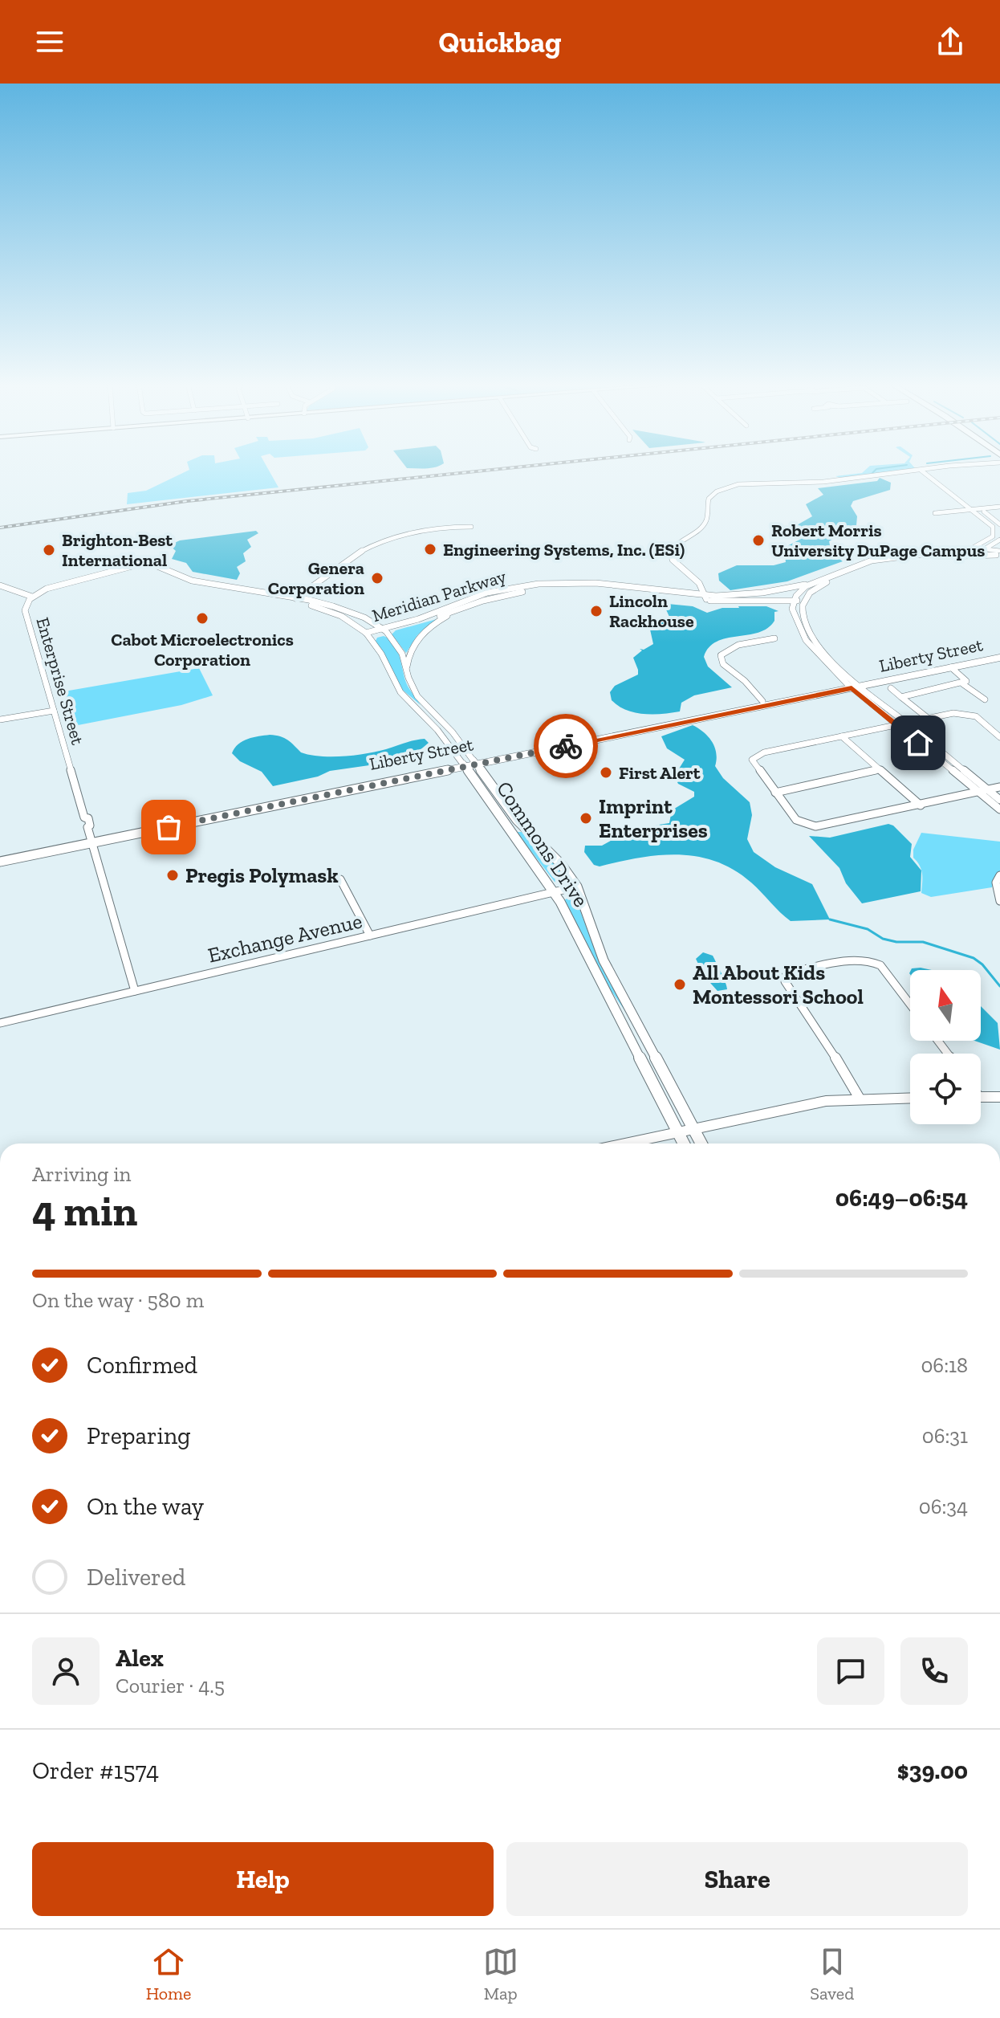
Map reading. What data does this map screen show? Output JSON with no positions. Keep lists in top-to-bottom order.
{
  "streets": {
    "street": [
      "Meridian Parkway",
      "Liberty Street",
      "Enterprise Street",
      "Commons Drive",
      "Exchange Avenue"
    ]
  },
  "crossings": [
    ["Meridian Parkway", "Commons Drive"],
    ["Liberty Street", "Enterprise Street"],
    ["Liberty Street", "Commons Drive"],
    ["Enterprise Street", "Commons Drive"],
    ["Enterprise Street", "Exchange Avenue"],
    ["Commons Drive", "Exchange Avenue"]
  ],
  "places": [
    "Robert Morris University DuPage Campus",
    "Engineering Systems, Inc. (ESi)",
    "Brighton-Best International",
    "Genera Corporation",
    "Lincoln Rackhouse",
    "Cabot Microelectronics Corporation",
    "First Alert",
    "Imprint Enterprises",
    "Pregis Polymask",
    "All About Kids Montessori School"
  ],
  "north": "top",
  "page": {
    "header": "Quickbag",
    "heading": ["4 min", "Arriving in", "06:49–06:54"],
    "panel": [
      "Alex",
      "Courier · 4.5",
      "Order #1574",
      "$39.00"
    ],
    "bar": "On the way · 580 m",
    "list": [
      ["Confirmed", "06:18"],
      ["Preparing", "06:31"],
      ["On the way", "06:34"],
      "Delivered"
    ],
    "buttons": ["Help", "Share"],
    "tabs": ["Home", "Map", "Saved"]
  }
}
